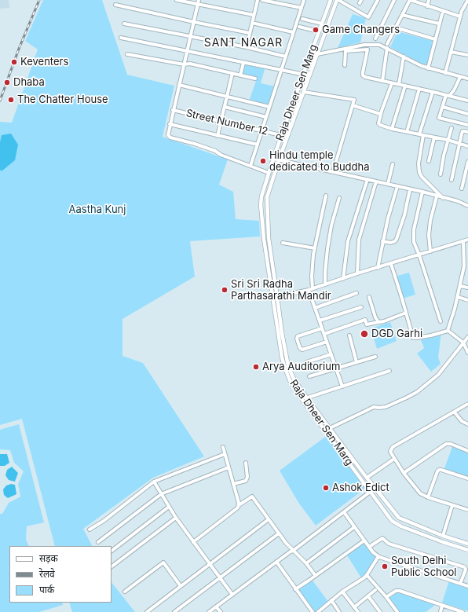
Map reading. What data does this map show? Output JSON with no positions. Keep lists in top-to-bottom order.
{
  "streets": {
    "street": ["Raja Dheer Sen Marg", "Street Number 12"]
  },
  "crossings": [
    ["Raja Dheer Sen Marg", "Street Number 12"]
  ],
  "districts": ["SANT NAGAR"],
  "parks": ["Aastha Kunj"],
  "places": [
    "Game Changers",
    "Keventers",
    "Dhaba",
    "The Chatter House",
    "Hindu temple dedicated to Buddha",
    "Sri Sri Radha Parthasarathi Mandir",
    "DGD Garhi",
    "Arya Auditorium",
    "Ashok Edict",
    "South Delhi Public School"
  ],
  "legend": ["सड़क", "रेलवे", "पार्क"]
}
